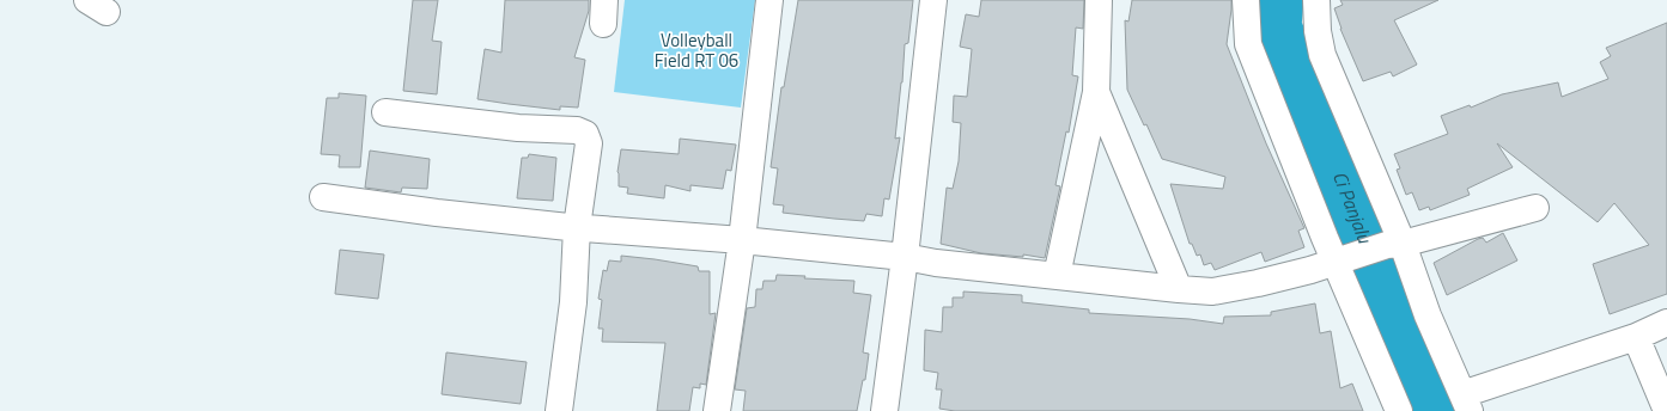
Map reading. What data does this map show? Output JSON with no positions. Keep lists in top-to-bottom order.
{
  "water": ["Ci Panjalu"],
  "parks": ["Volleyball Field RT 06"]
}
